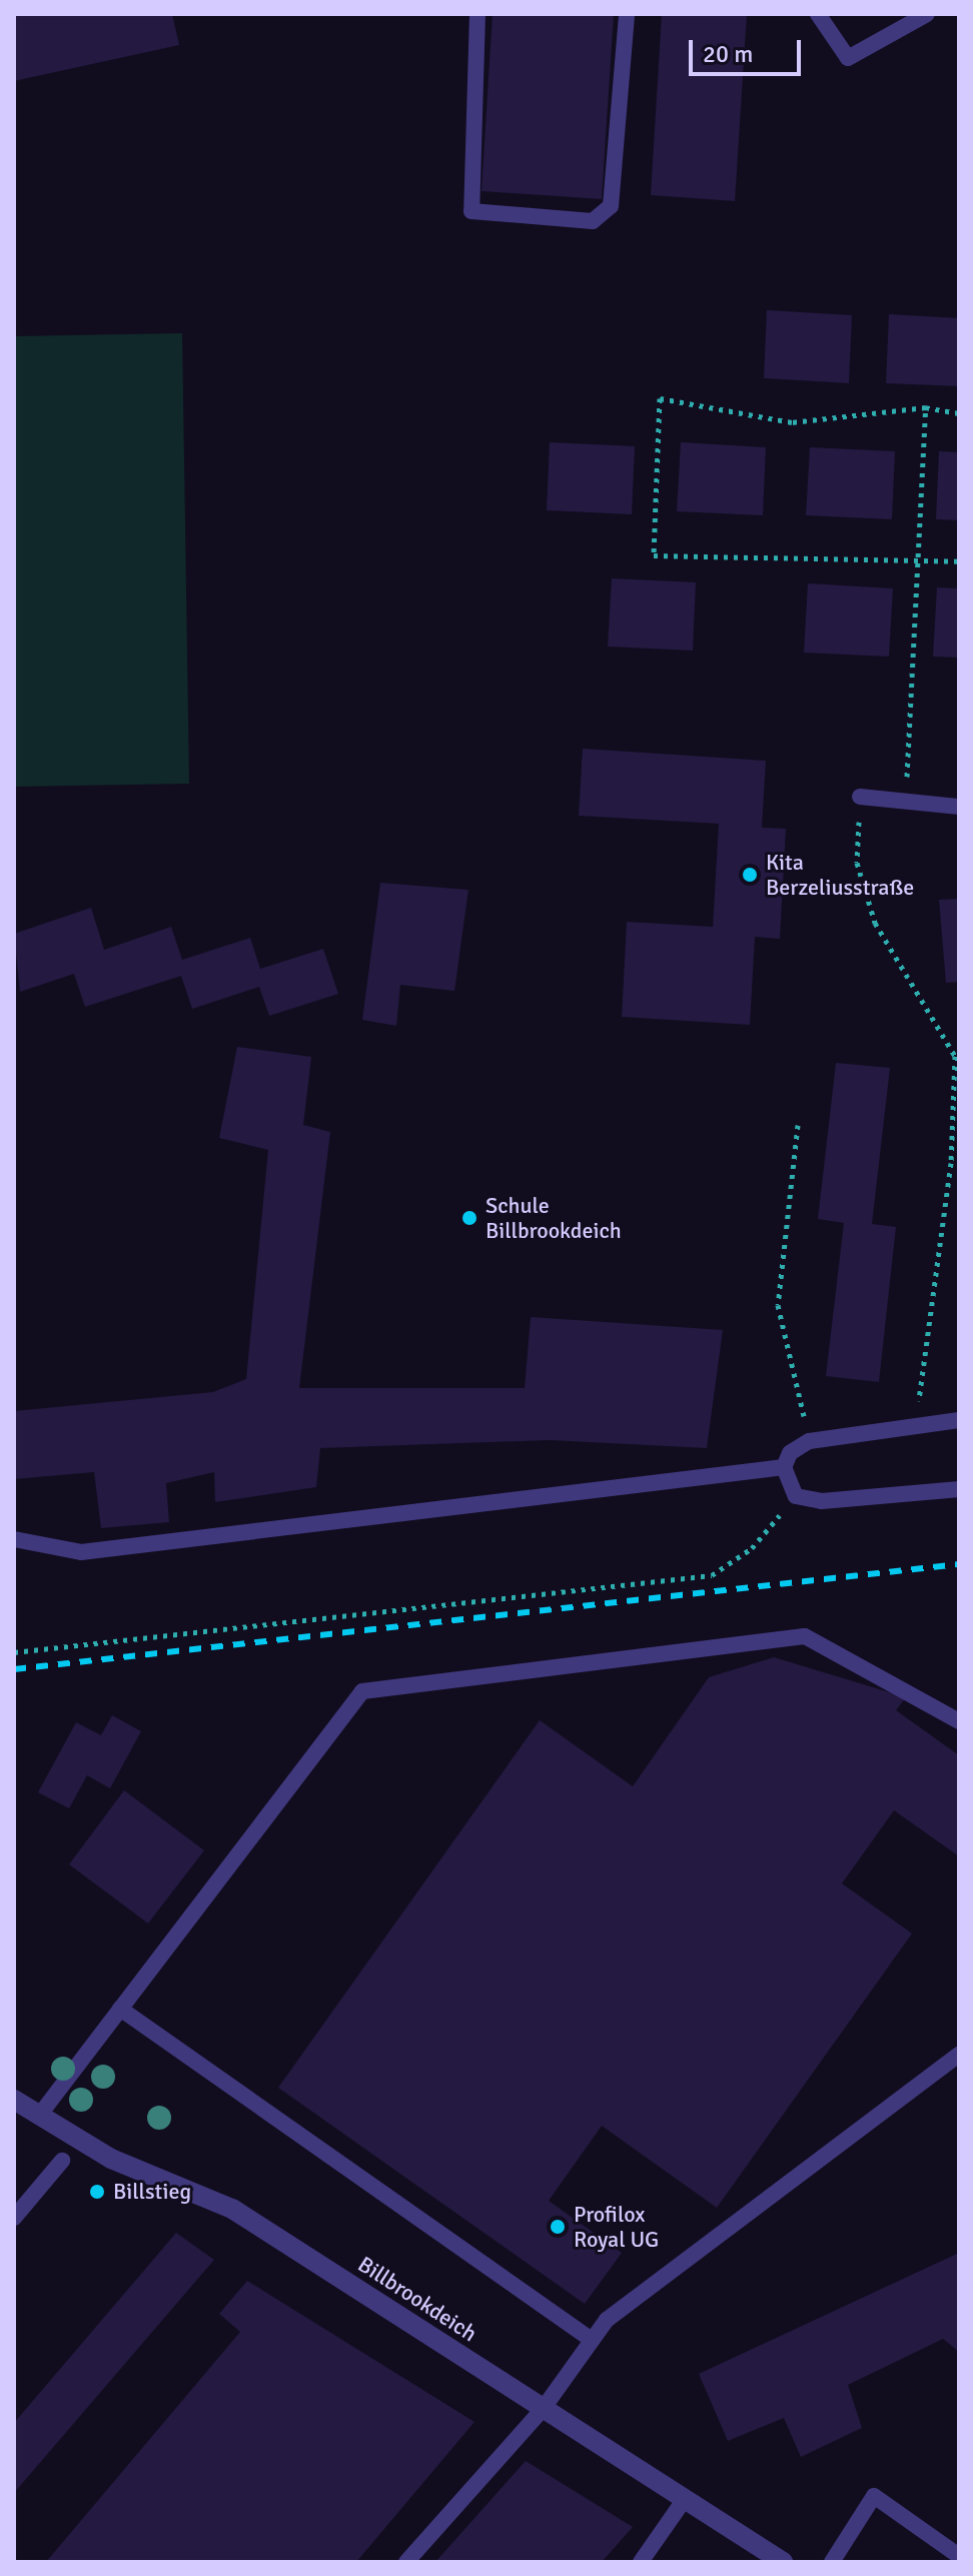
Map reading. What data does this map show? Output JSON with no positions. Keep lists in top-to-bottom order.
{
  "streets": {
    "street": ["Billbrookdeich"]
  },
  "places": [
    "Kita Berzeliusstraße",
    "Schule Billbrookdeich",
    "Billstieg",
    "Profilox Royal UG"
  ],
  "scale_bar": "20 m"
}
